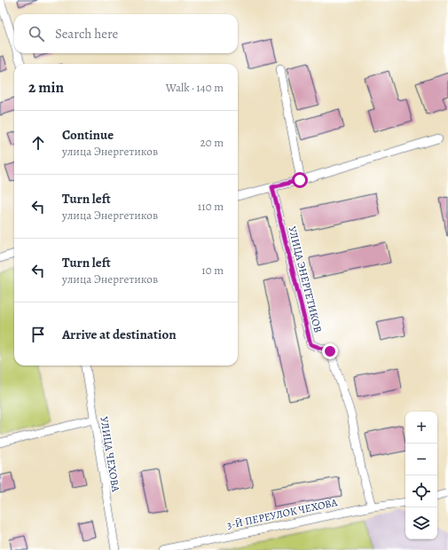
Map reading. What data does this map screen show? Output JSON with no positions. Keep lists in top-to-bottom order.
{
  "streets": {
    "street": ["УЛИЦА ЭНЕРГЕТИКОВ", "УЛИЦА ЧЕХОВА", "3-Й ПЕРЕУЛОК ЧЕХОВА"]
  },
  "crossings": [
    ["УЛИЦА ЭНЕРГЕТИКОВ", "3-Й ПЕРЕУЛОК ЧЕХОВА"]
  ],
  "page": {
    "search": "Search here",
    "heading": ["2 min", "Walk · 140 m"],
    "list": [
      ["Continue", "улица Энергетиков", "20 m"],
      ["Turn left", "улица Энергетиков", "110 m"],
      ["Turn left", "улица Энергетиков", "10 m"],
      "Arrive at destination"
    ],
    "map_buttons": ["+", "−"]
  }
}
